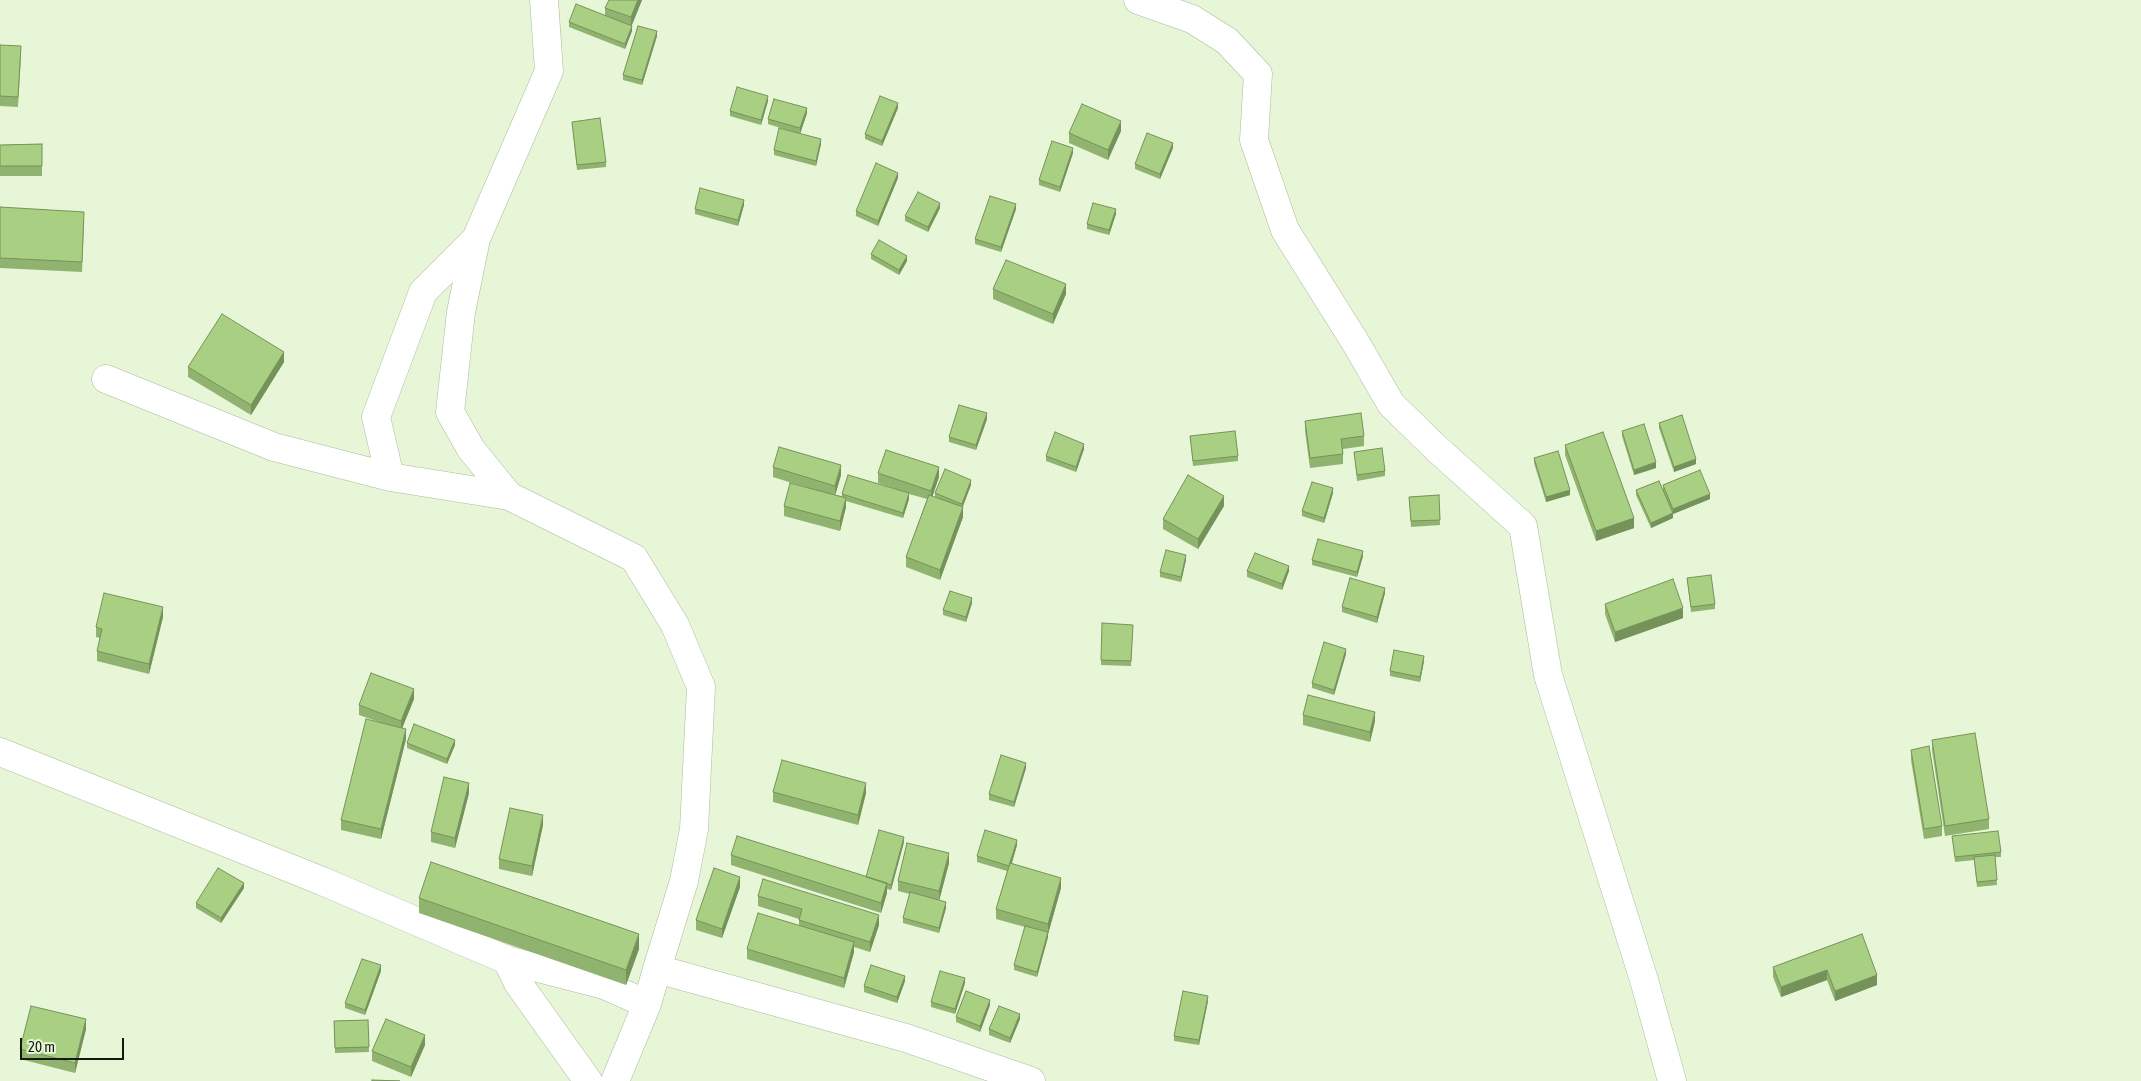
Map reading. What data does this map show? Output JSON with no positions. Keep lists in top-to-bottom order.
{
  "scale_bar": "20 m"
}
